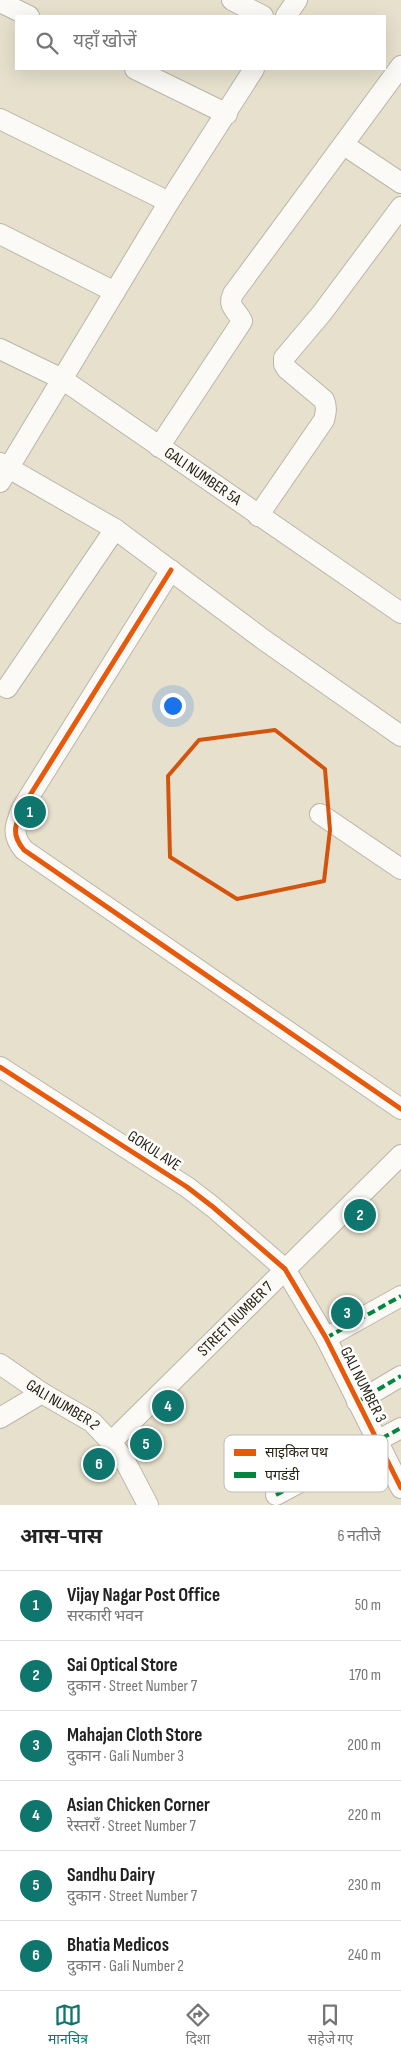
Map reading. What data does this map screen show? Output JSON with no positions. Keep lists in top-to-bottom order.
{
  "streets": {
    "street": [
      "GALI NUMBER 5A",
      "GOKUL AVE",
      "STREET NUMBER 7",
      "GALI NUMBER 3",
      "GALI NUMBER 2"
    ]
  },
  "crossings": [
    ["GOKUL AVE", "STREET NUMBER 7"],
    ["GOKUL AVE", "GALI NUMBER 3"],
    ["STREET NUMBER 7", "GALI NUMBER 3"],
    ["STREET NUMBER 7", "GALI NUMBER 2"]
  ],
  "legend": ["साइकिल पथ", "पगडंडी"],
  "page": {
    "search": "यहाँ खोजें",
    "pins": [
      "1",
      "2",
      "3",
      "4",
      "5",
      "6"
    ],
    "heading": ["आस-पास", "6 नतीजे"],
    "list": [
      {
        "mark": "1",
        "name": "Vijay Nagar Post Office",
        "note": "सरकारी भवन",
        "value": "50 m"
      },
      {
        "mark": "2",
        "name": "Sai Optical Store",
        "note": "दुकान · Street Number 7",
        "value": "170 m"
      },
      {
        "mark": "3",
        "name": "Mahajan Cloth Store",
        "note": "दुकान · Gali Number 3",
        "value": "200 m"
      },
      {
        "mark": "4",
        "name": "Asian Chicken Corner",
        "note": "रेस्तराँ · Street Number 7",
        "value": "220 m"
      },
      {
        "mark": "5",
        "name": "Sandhu Dairy",
        "note": "दुकान · Street Number 7",
        "value": "230 m"
      },
      {
        "mark": "6",
        "name": "Bhatia Medicos",
        "note": "दुकान · Gali Number 2",
        "value": "240 m"
      }
    ],
    "nav": ["मानचित्र", "दिशा", "सहेजे गए"]
  }
}
